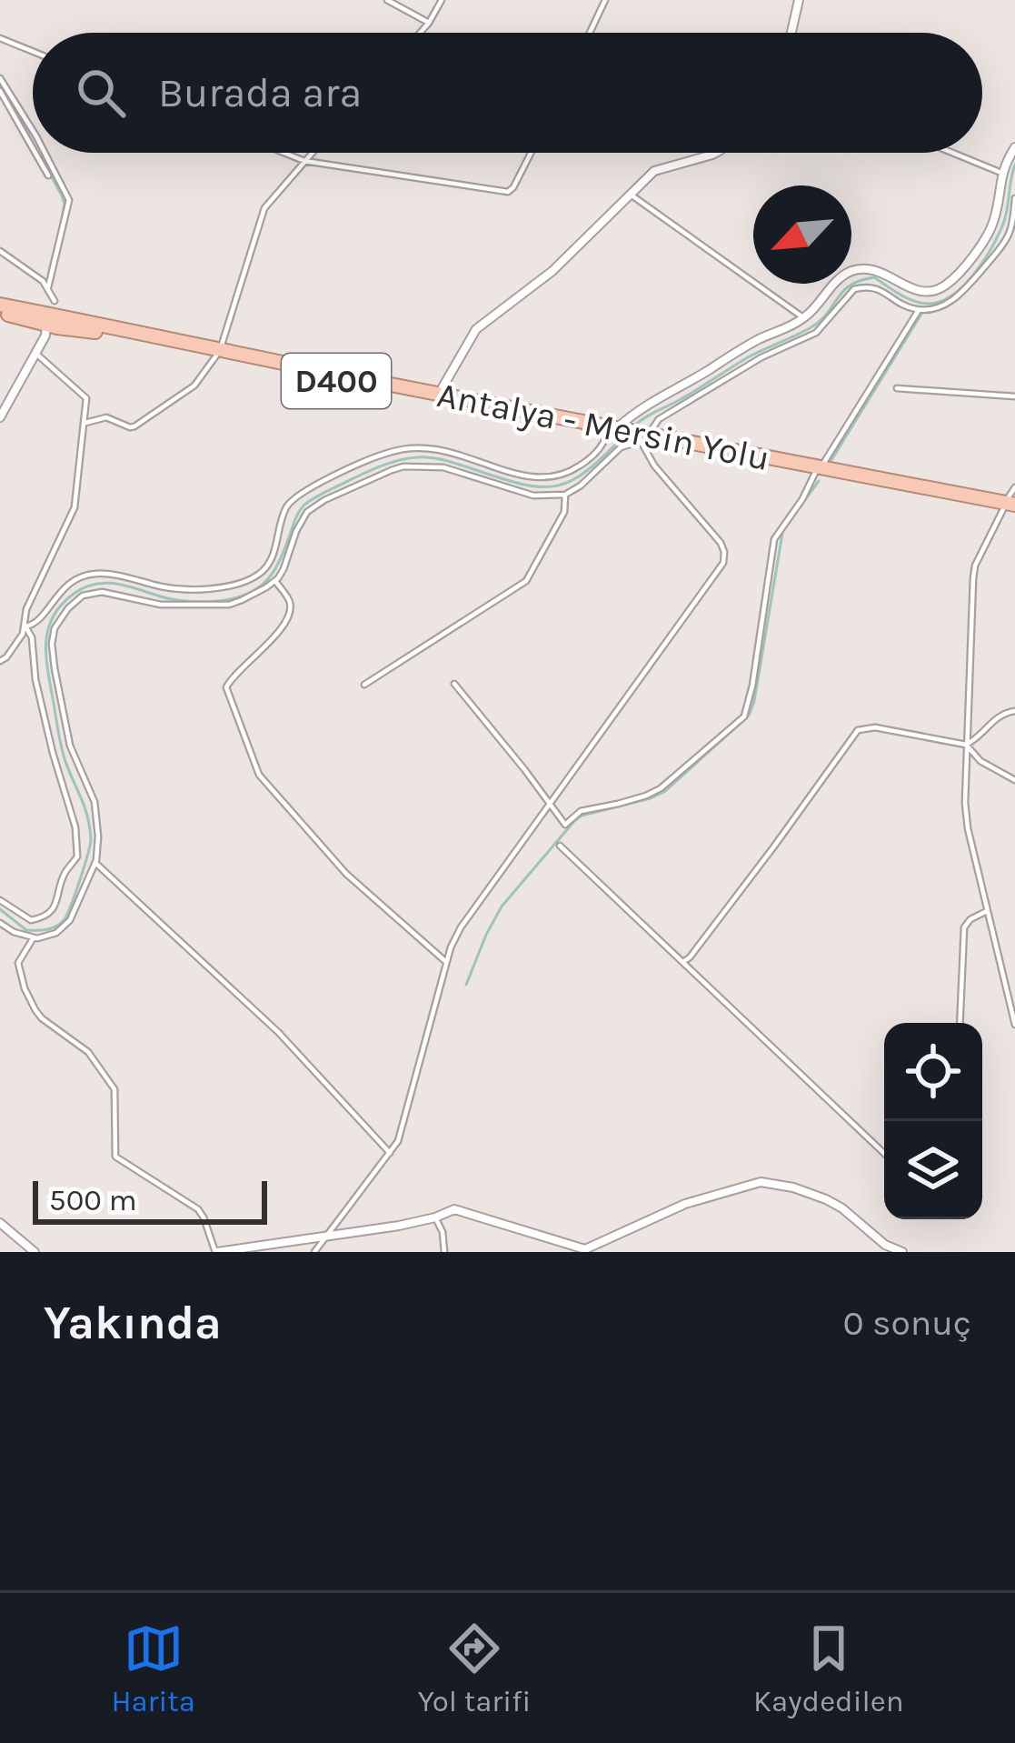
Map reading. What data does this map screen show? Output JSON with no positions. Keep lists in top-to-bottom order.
{
  "streets": {
    "highway": ["D400", "Antalya - Mersin Yolu"]
  },
  "scale_bar": "500 m",
  "north": "bottom left",
  "page": {
    "search": "Burada ara",
    "scale": "500 m",
    "heading": ["Yakında", "0 sonuç"],
    "nav": ["Harita", "Yol tarifi", "Kaydedilen"]
  }
}
